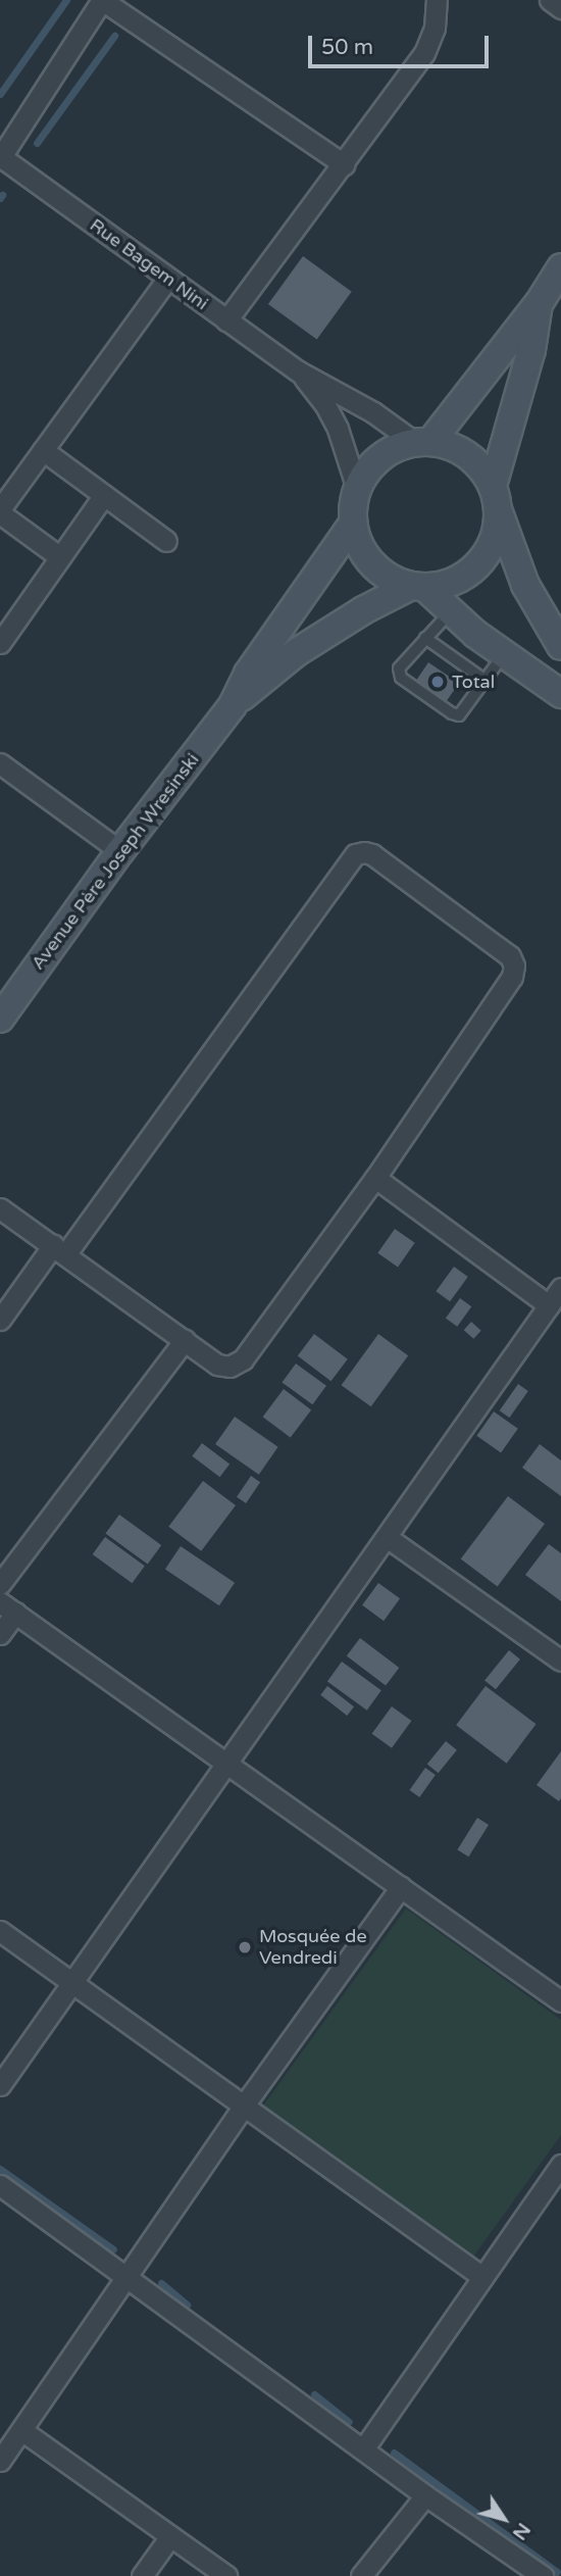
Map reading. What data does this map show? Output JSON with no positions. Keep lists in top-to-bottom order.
{
  "streets": {
    "street": ["Rue Bagem Nini", "Avenue Père Joseph Wresinski"]
  },
  "crossings": [
    ["Rue Bagem Nini", "Avenue Père Joseph Wresinski"]
  ],
  "places": ["Total", "Mosquée de Vendredi"],
  "scale_bar": "50 m",
  "north": "bottom right"
}
